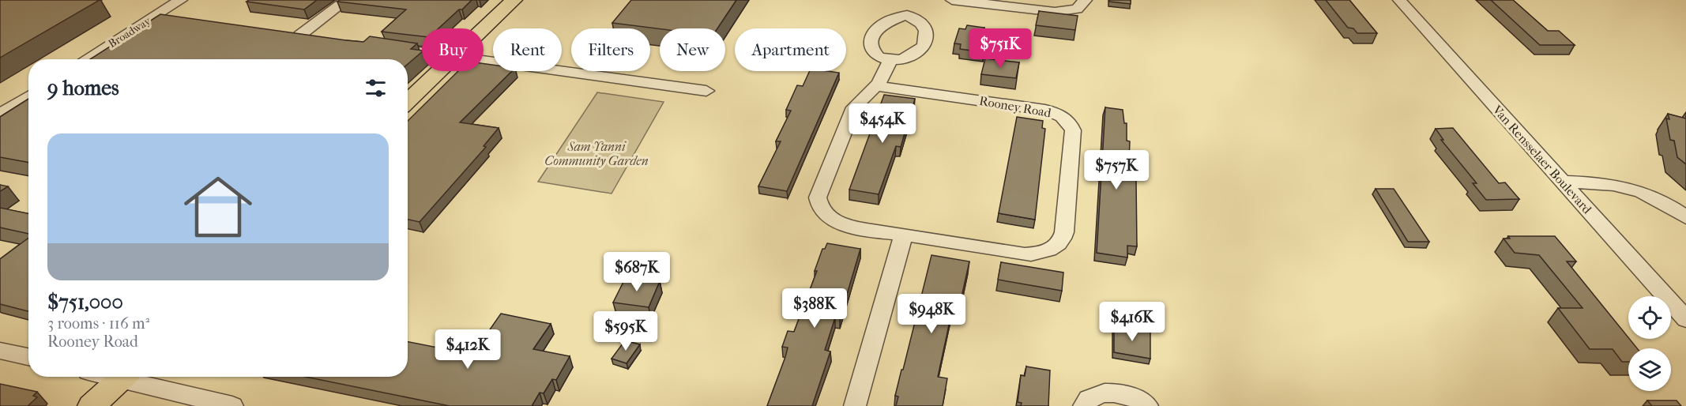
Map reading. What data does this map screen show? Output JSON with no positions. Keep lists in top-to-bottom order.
{
  "streets": {
    "street": ["Broadway", "Rooney Road", "Van Rensselaer Boulevard"]
  },
  "parks": ["Sam Yanni Community Garden"],
  "page": {
    "price": [
      "$751K",
      "$454K",
      "$757K",
      "$687K",
      "$388K",
      "$948K",
      "$416K",
      "$595K",
      "$412K"
    ],
    "chip": [
      "Buy",
      "Rent",
      "Filters",
      "New",
      "Apartment"
    ],
    "heading": "9 homes",
    "list": [
      {
        "name": "$751,000",
        "note": "3 rooms · 116 m² · Rooney Road"
      }
    ]
  }
}
